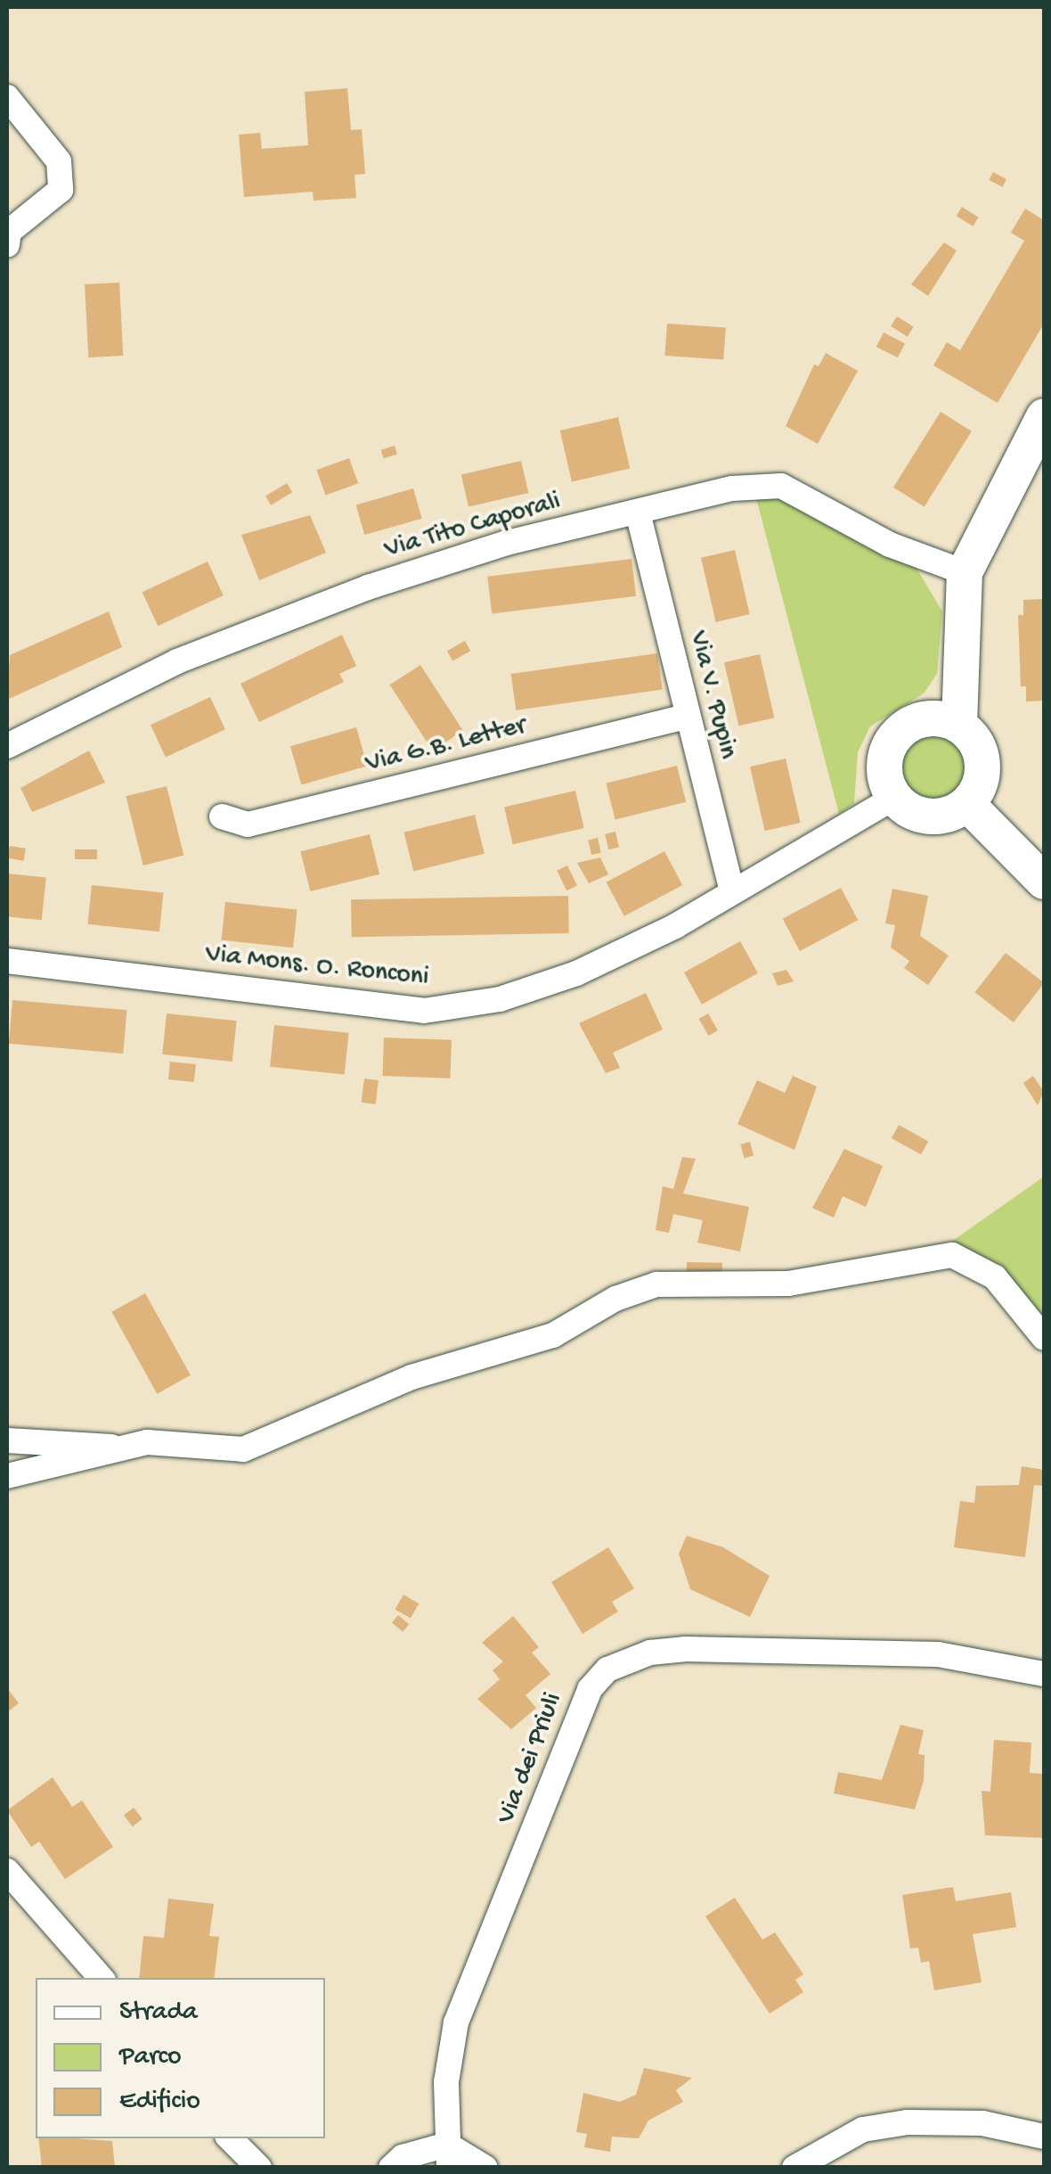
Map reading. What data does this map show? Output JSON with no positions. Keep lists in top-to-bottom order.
{
  "streets": {
    "street": [
      "Via Tito Caporali",
      "Via V. Pupin",
      "Via G.B. Letter",
      "Via Mons. O. Ronconi",
      "Via dei Priuli"
    ]
  },
  "crossings": [
    ["Via Tito Caporali", "Via V. Pupin"],
    ["Via V. Pupin", "Via G.B. Letter"],
    ["Via V. Pupin", "Via Mons. O. Ronconi"]
  ],
  "legend": ["Strada", "Parco", "Edificio"]
}
